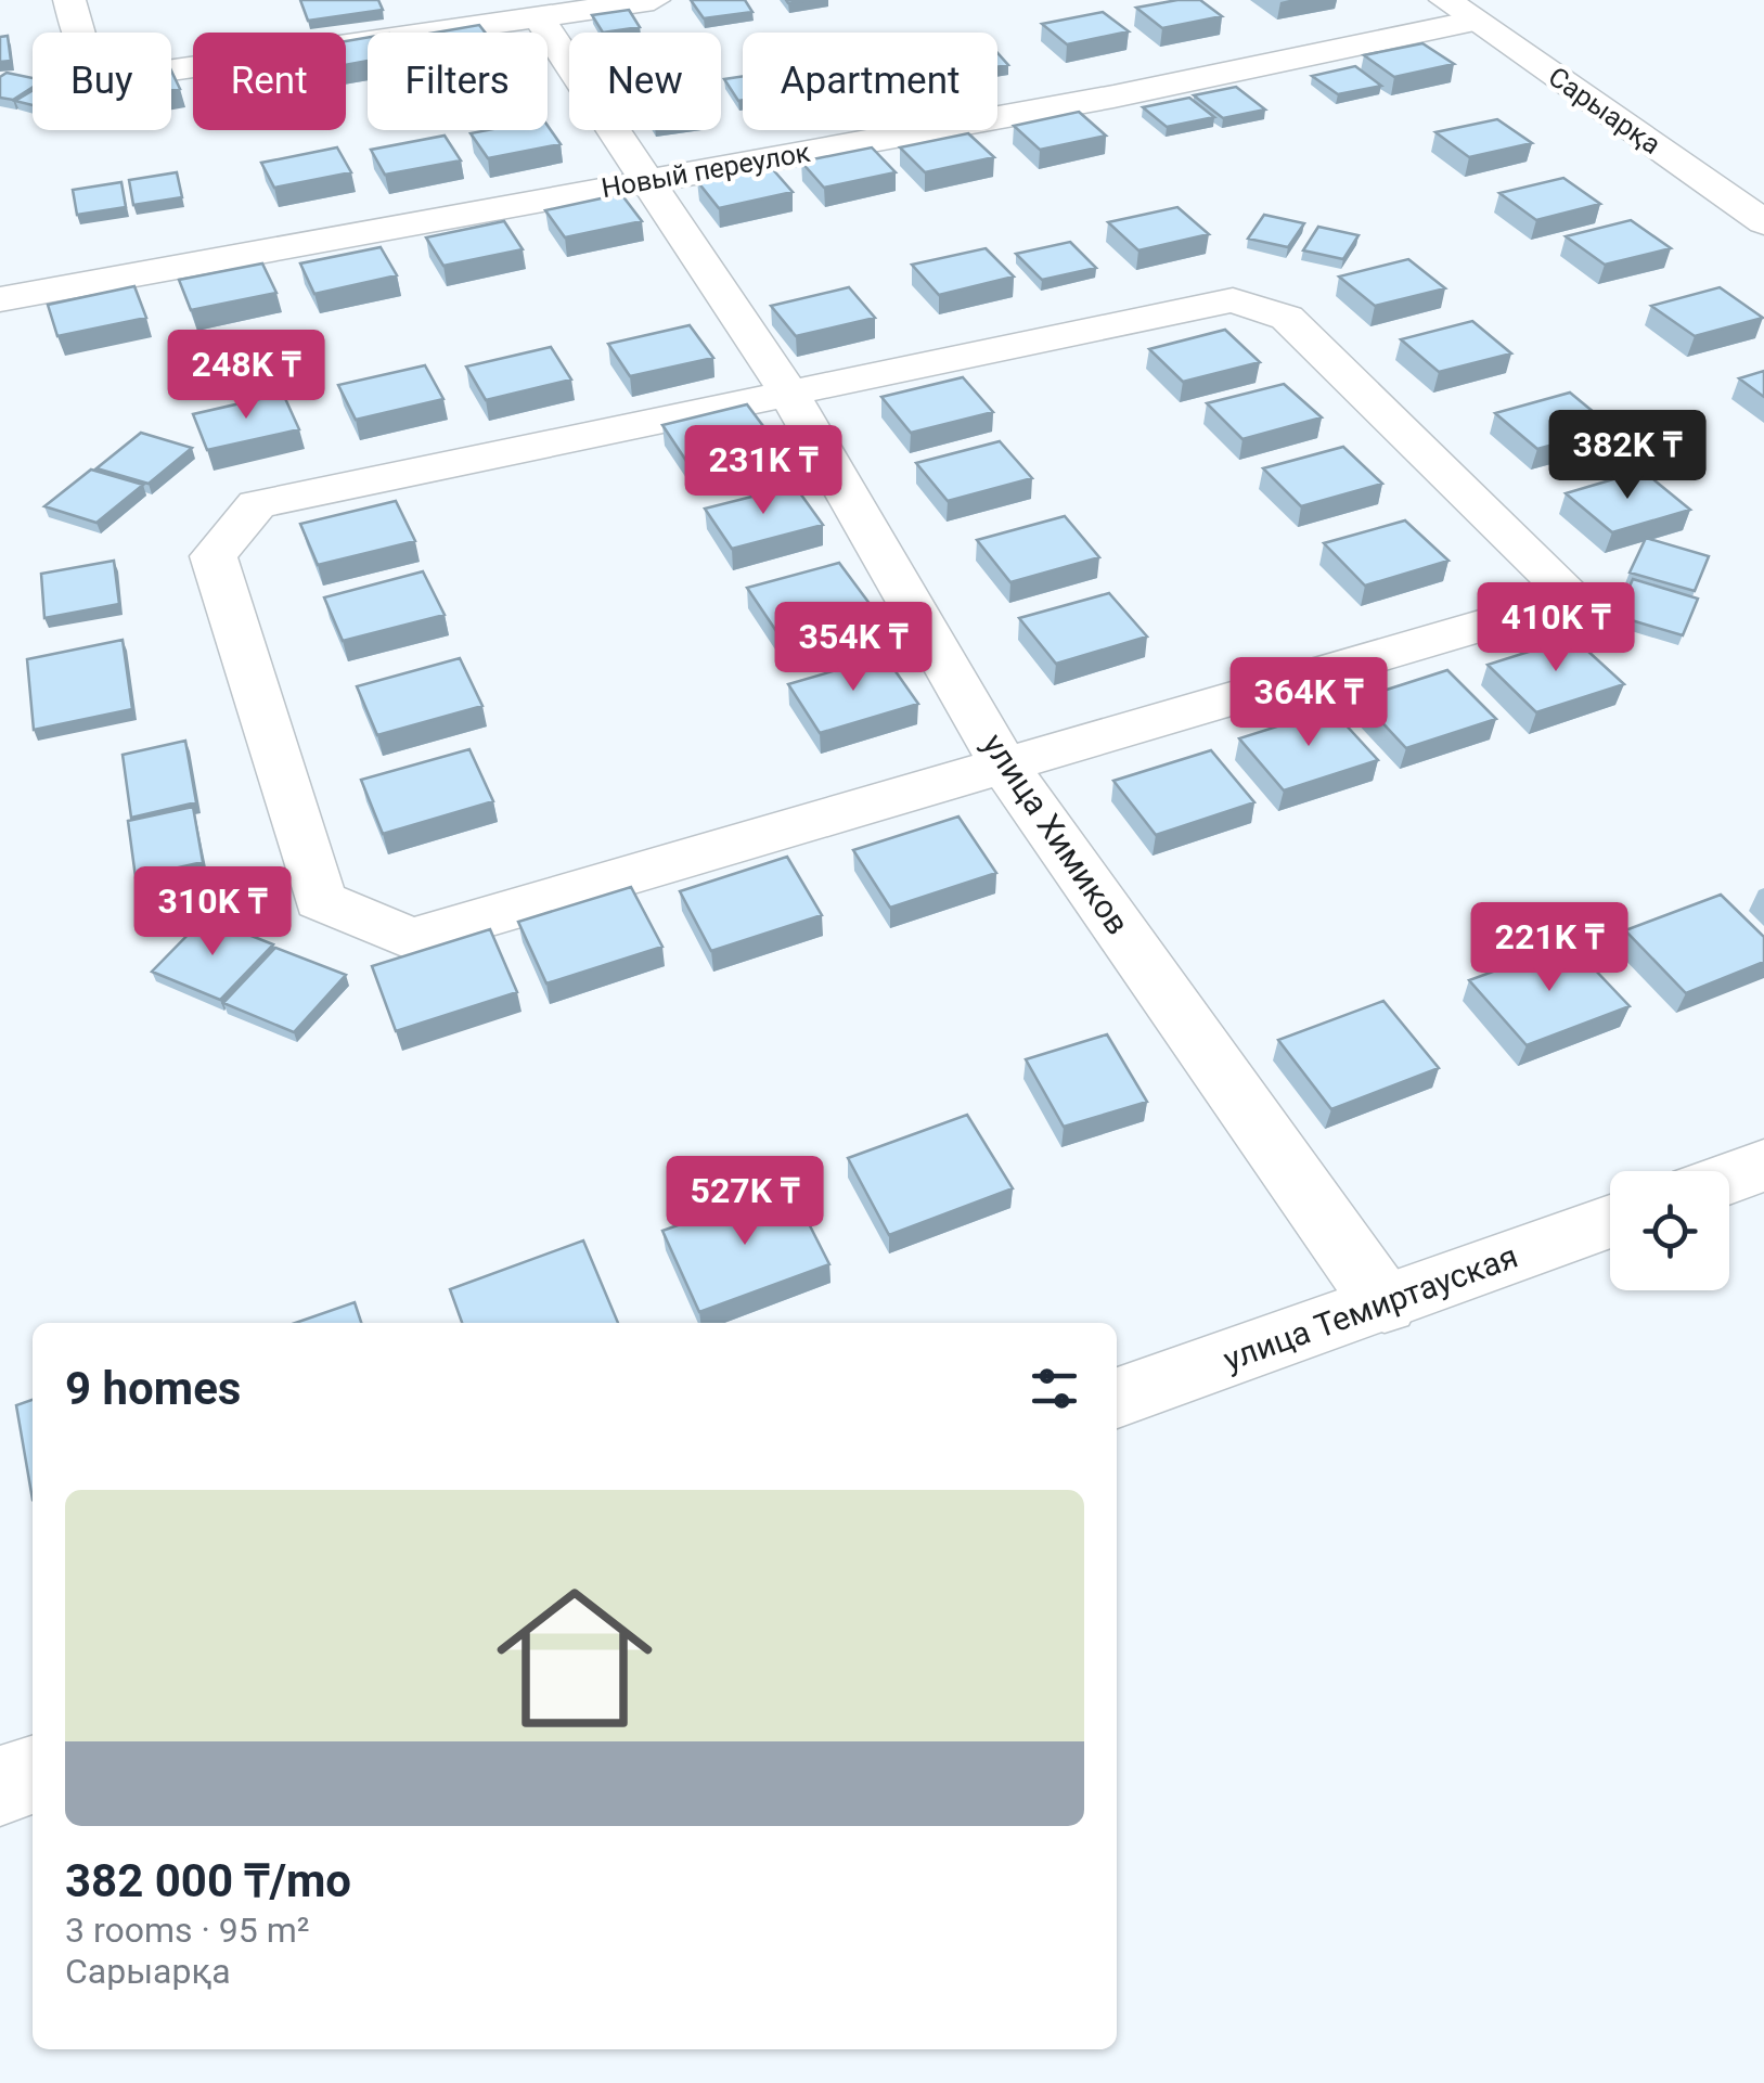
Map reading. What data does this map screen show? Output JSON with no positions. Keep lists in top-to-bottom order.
{
  "streets": {
    "street": [
      "Сарыарқа",
      "Новый переулок",
      "улица Химиков",
      "улица Темиртауская"
    ]
  },
  "crossings": [
    ["Сарыарқа", "Новый переулок"],
    ["Новый переулок", "улица Химиков"],
    ["улица Химиков", "улица Темиртауская"]
  ],
  "page": {
    "chip": [
      "Buy",
      "Rent",
      "Filters",
      "New",
      "Apartment"
    ],
    "price": [
      "248K ₸",
      "382K ₸",
      "231K ₸",
      "410K ₸",
      "354K ₸",
      "364K ₸",
      "310K ₸",
      "221K ₸",
      "527K ₸"
    ],
    "heading": "9 homes",
    "list": [
      {
        "name": "382 000 ₸/mo",
        "note": "3 rooms · 95 m² · Сарыарқа"
      }
    ]
  }
}
